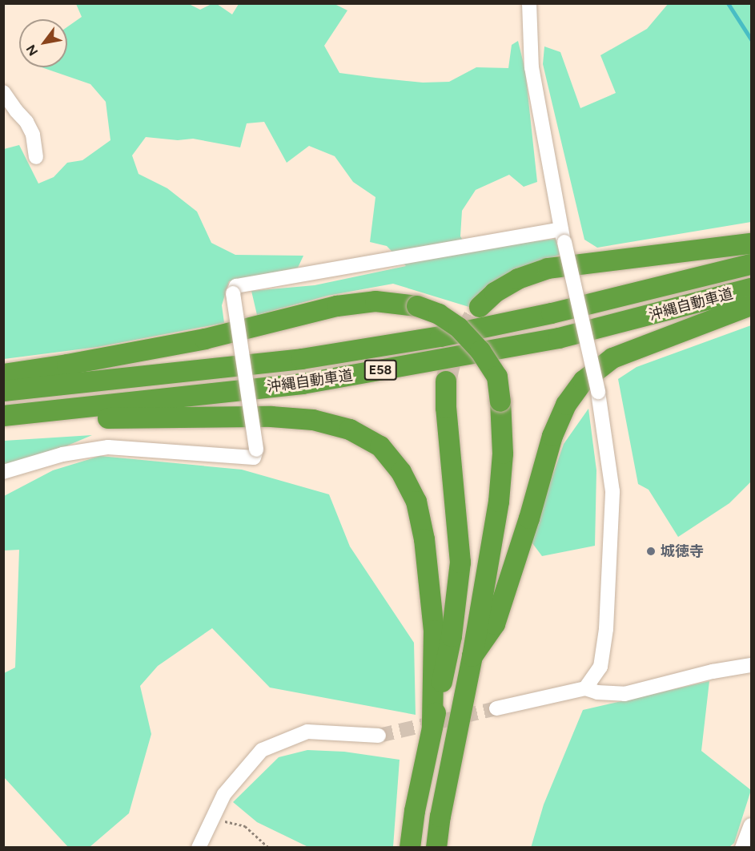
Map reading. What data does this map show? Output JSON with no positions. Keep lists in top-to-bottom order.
{
  "streets": {
    "highway": ["沖縄自動車道", "E58"]
  },
  "places": ["城徳寺"],
  "north": "bottom left"
}
